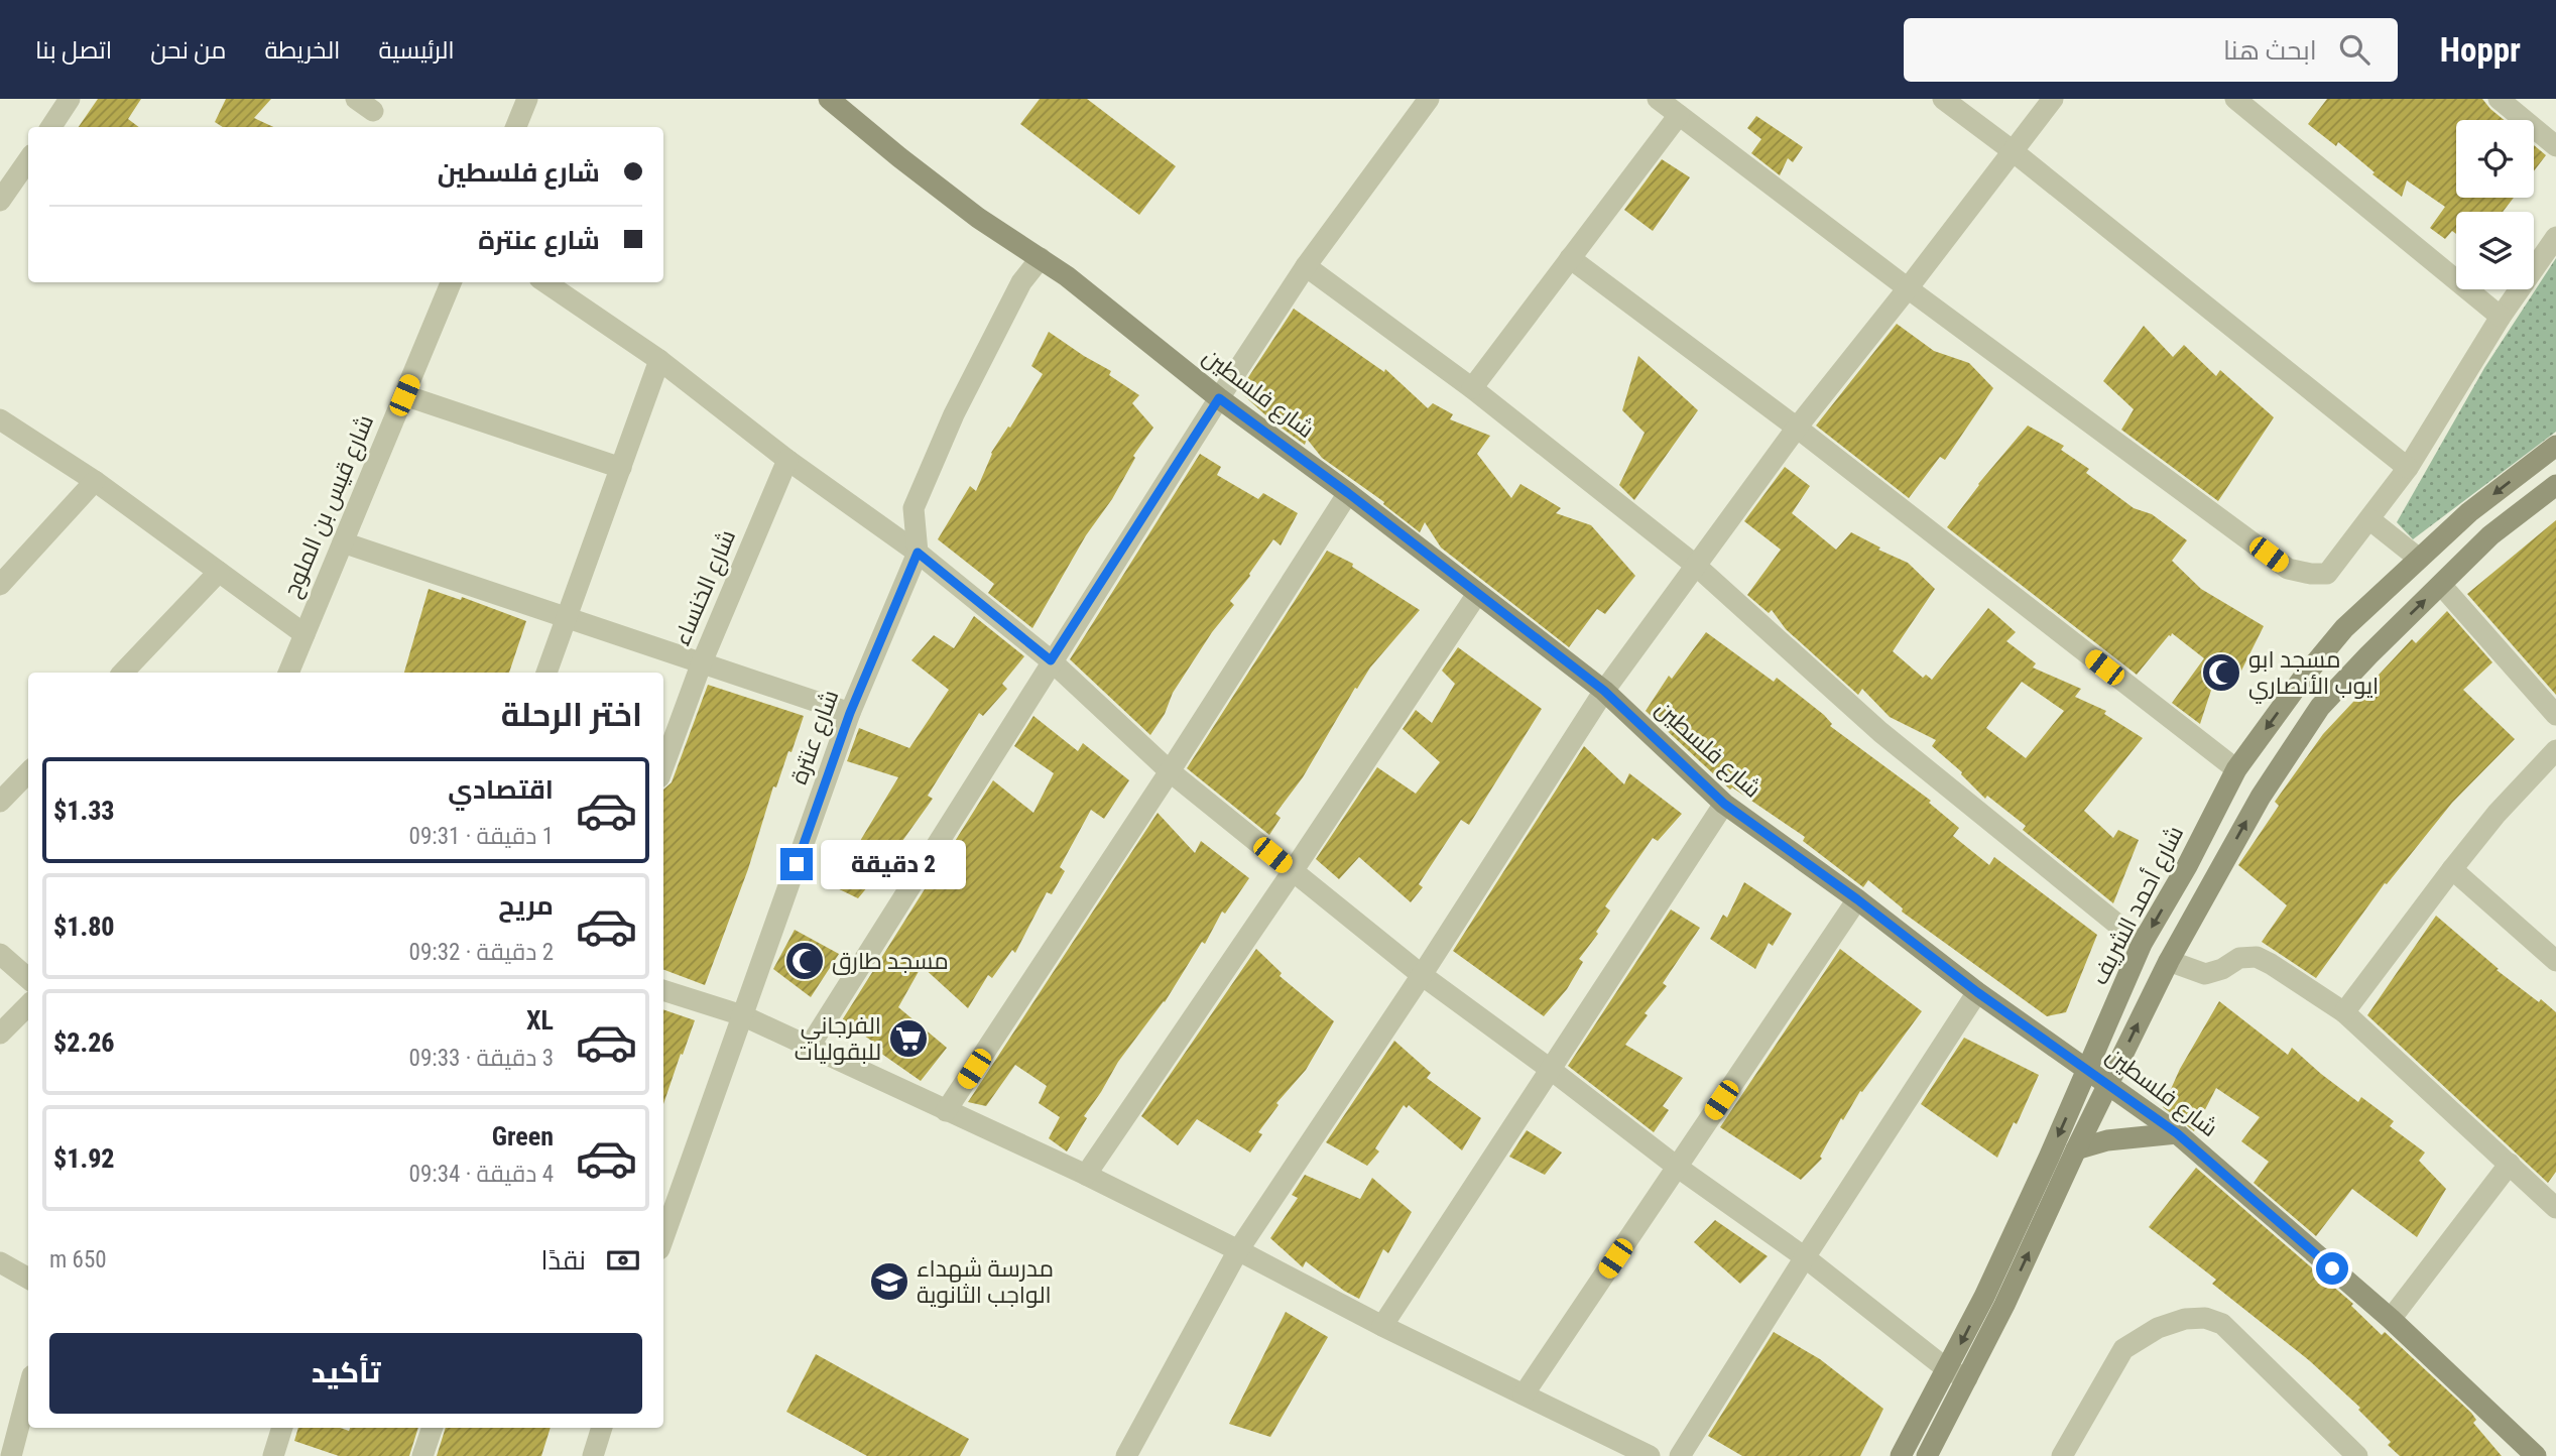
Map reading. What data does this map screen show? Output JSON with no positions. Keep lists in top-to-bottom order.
{
  "streets": {
    "street": [
      "شارع فلسطين",
      "شارع قيس بن الملوح",
      "شارع الخنساء",
      "شارع عنترة",
      "شارع أحمد الشريف"
    ]
  },
  "crossings": [
    ["شارع فلسطين", "شارع عنترة"],
    ["شارع فلسطين", "شارع أحمد الشريف"]
  ],
  "places": {
    "mosque": ["مسجد ابو ايوب الأنصاري", "مسجد طارق"],
    "supermarket": ["الفرجاني للبقوليات"],
    "school or university": ["مدرسة شهداء الواجب الثانوية"]
  },
  "page": {
    "header": "Hoppr",
    "search": "ابحث هنا",
    "nav": [
      "الرئيسية",
      "الخريطة",
      "من نحن",
      "اتصل بنا"
    ],
    "banner": ["شارع فلسطين", "شارع عنترة"],
    "heading": "اختر الرحلة",
    "list": [
      {
        "name": "اقتصادي",
        "note": "1 دقيقة · 09:31",
        "value": "$1.33"
      },
      {
        "name": "مريح",
        "note": "2 دقيقة · 09:32",
        "value": "$1.80"
      },
      {
        "name": "XL",
        "note": "3 دقيقة · 09:33",
        "value": "$2.26"
      },
      {
        "name": "Green",
        "note": "4 دقيقة · 09:34",
        "value": "$1.92"
      }
    ],
    "bubble": "2 دقيقة",
    "pay": ["نقدًا", "650 m"],
    "buttons": "تأكيد"
  }
}
